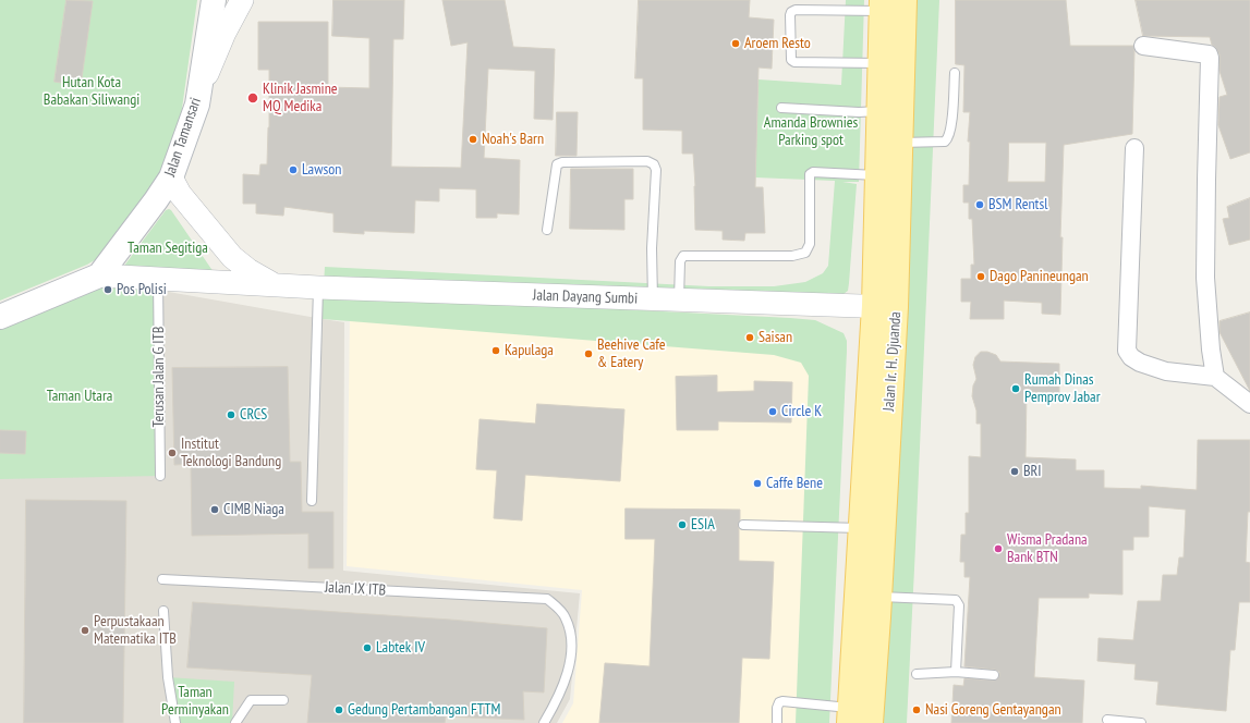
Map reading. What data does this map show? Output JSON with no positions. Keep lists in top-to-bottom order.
{
  "streets": {
    "main road": ["Jalan Tamansari", "Jalan Ir. H. Djuanda"],
    "street": ["Jalan Dayang Sumbi"],
    "lane": ["Terusan Jalan G ITB", "Jalan IX ITB"]
  },
  "crossings": [
    ["Jalan Tamansari", "Jalan Dayang Sumbi"],
    ["Jalan Dayang Sumbi", "Jalan Ir. H. Djuanda"],
    ["Jalan Dayang Sumbi", "Terusan Jalan G ITB"]
  ],
  "parks": [
    "Hutan Kota Babakan Siliwangi",
    "Amanda Brownies Parking spot",
    "Taman Segitiga",
    "Taman Utara",
    "Taman Perminyakan"
  ],
  "places": [
    "Aroem Resto",
    "Klinik Jasmine MQ Medika",
    "Noah's Barn",
    "Lawson",
    "BSM Rentsl",
    "Dago Panineungan",
    "Pos Polisi",
    "Saisan",
    "Kapulaga",
    "Beehive Cafe & Eatery",
    "Rumah Dinas Pemprov Jabar",
    "Circle K",
    "CRCS",
    "Institut Teknologi Bandung",
    "BRI",
    "Caffe Bene",
    "CIMB Niaga",
    "ESIA",
    "Wisma Pradana Bank BTN",
    "Perpustakaan Matematika ITB",
    "Labtek IV",
    "Gedung Pertambangan FTTM",
    "Nasi Goreng Gentayangan"
  ]
}
